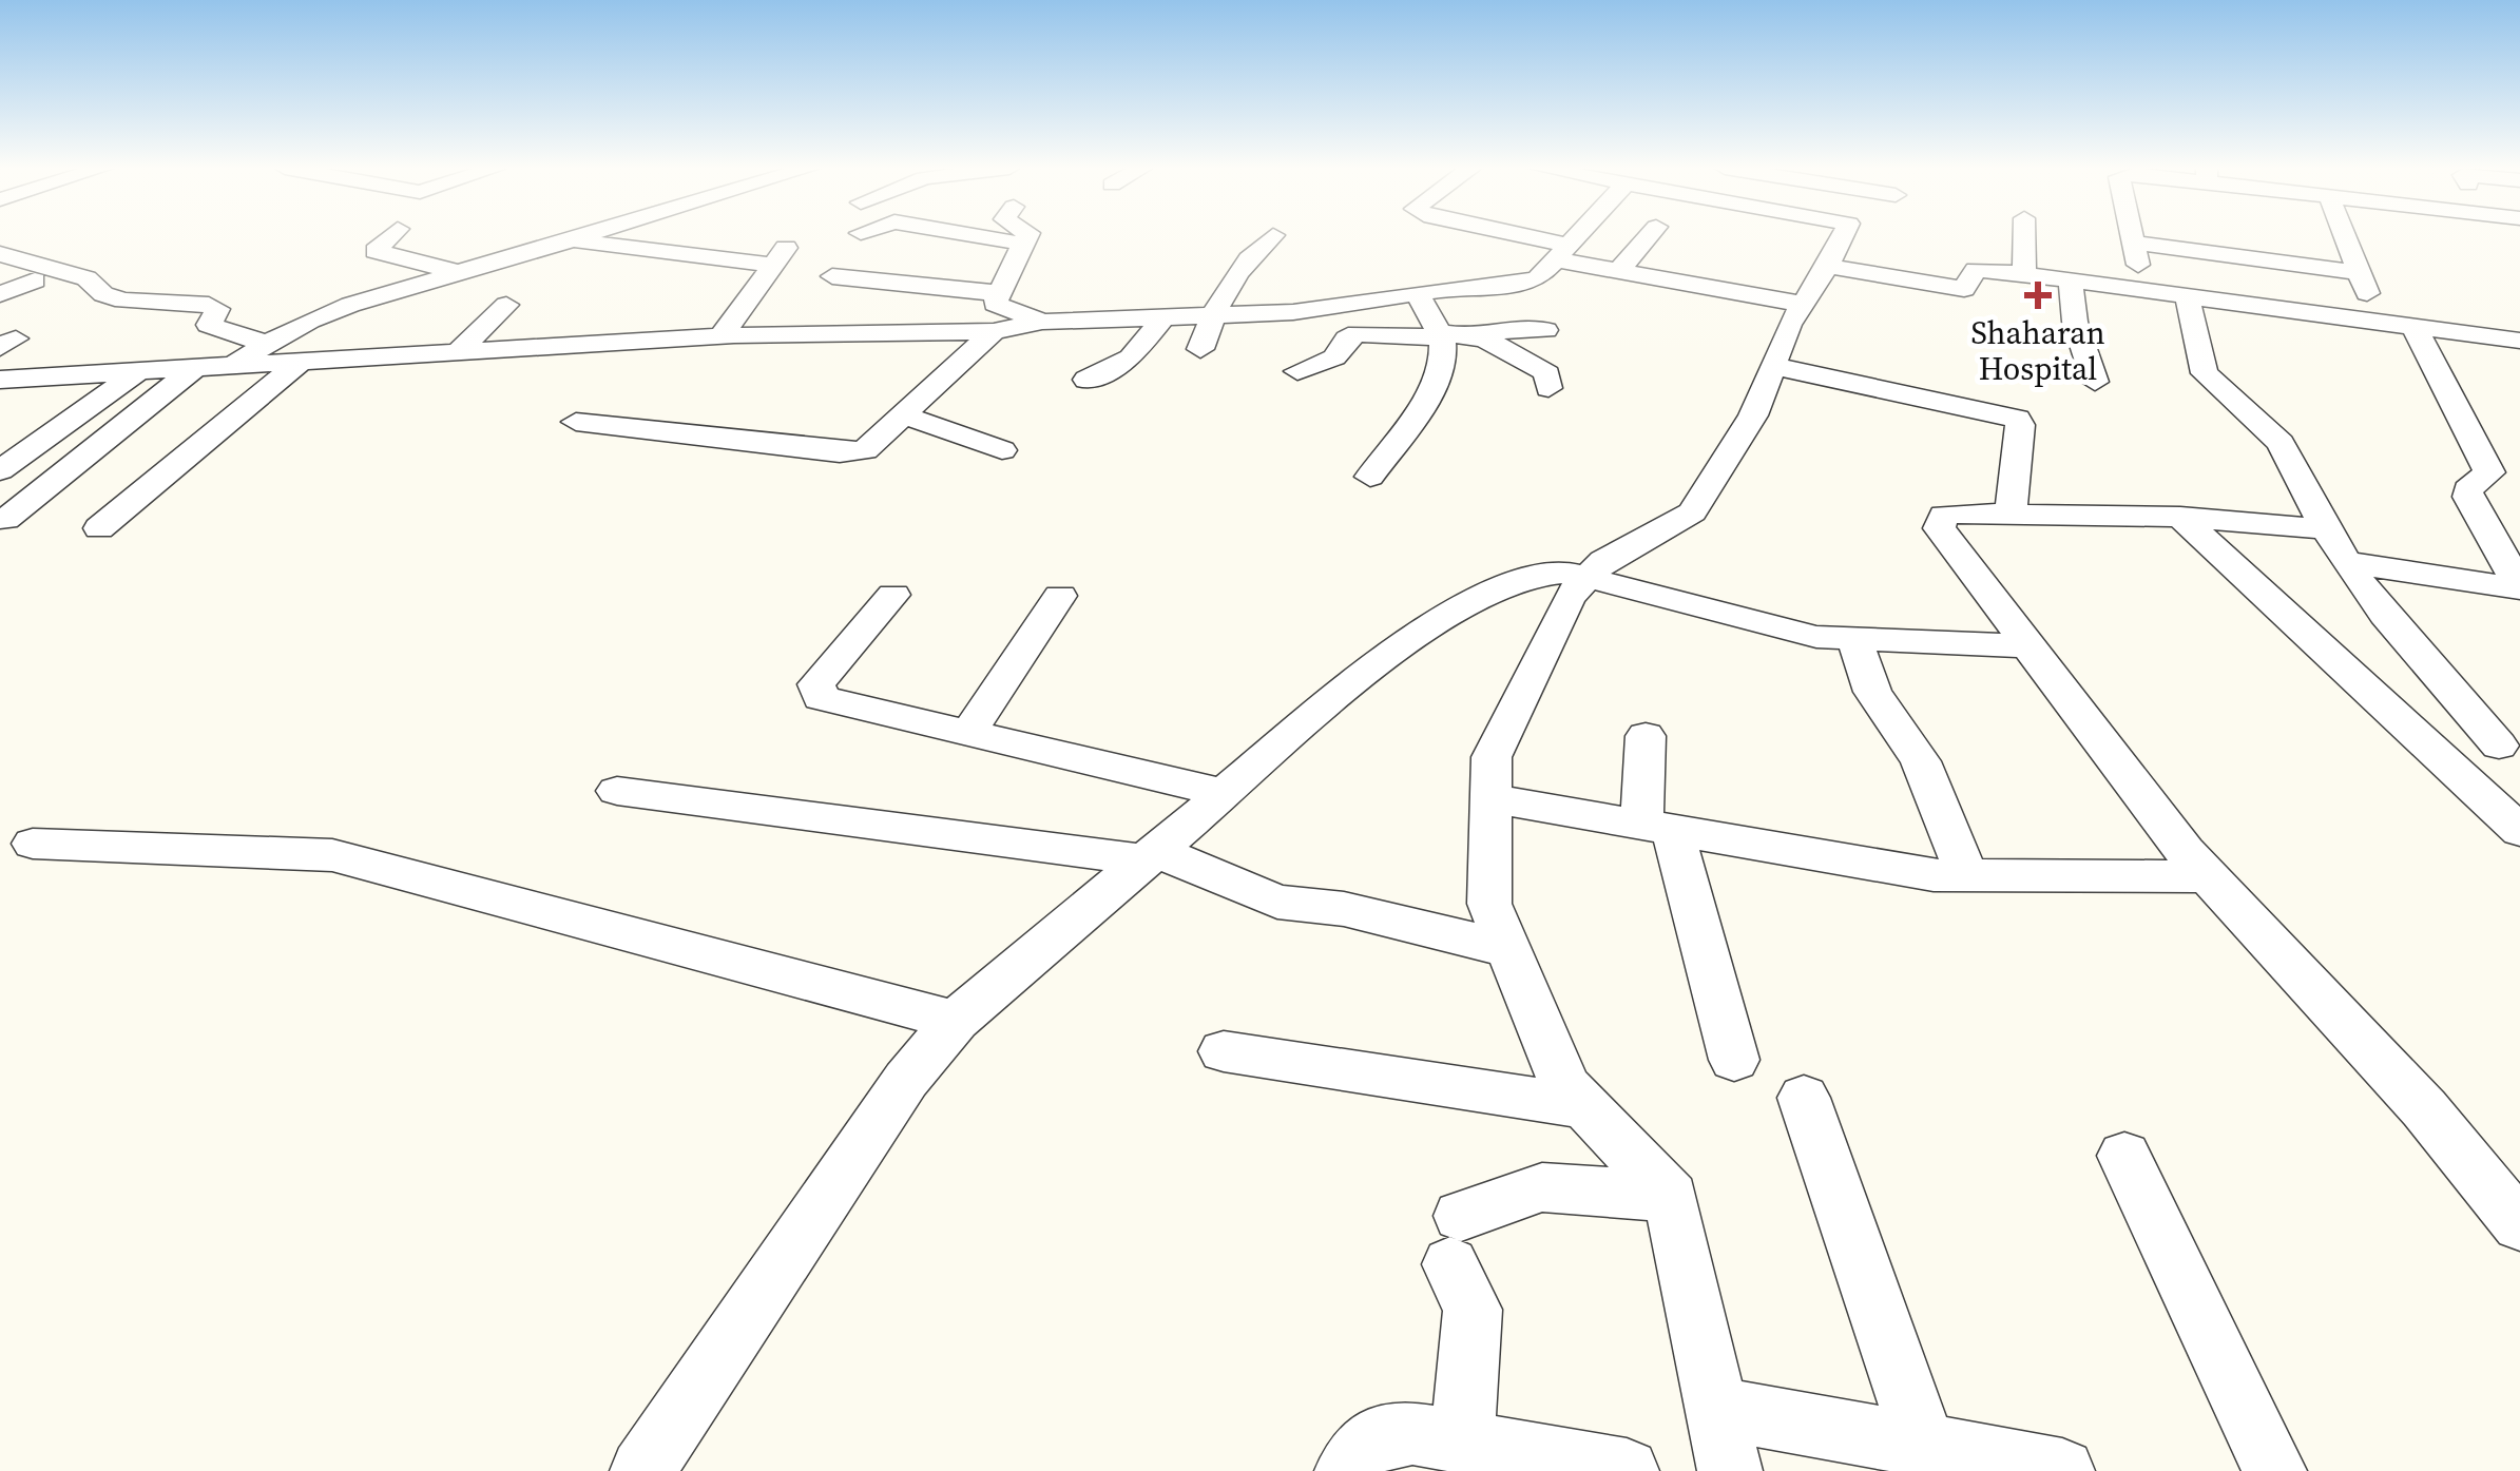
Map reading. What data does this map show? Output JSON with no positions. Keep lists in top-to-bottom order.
{
  "places": {
    "health": ["Shaharan Hospital"]
  }
}
